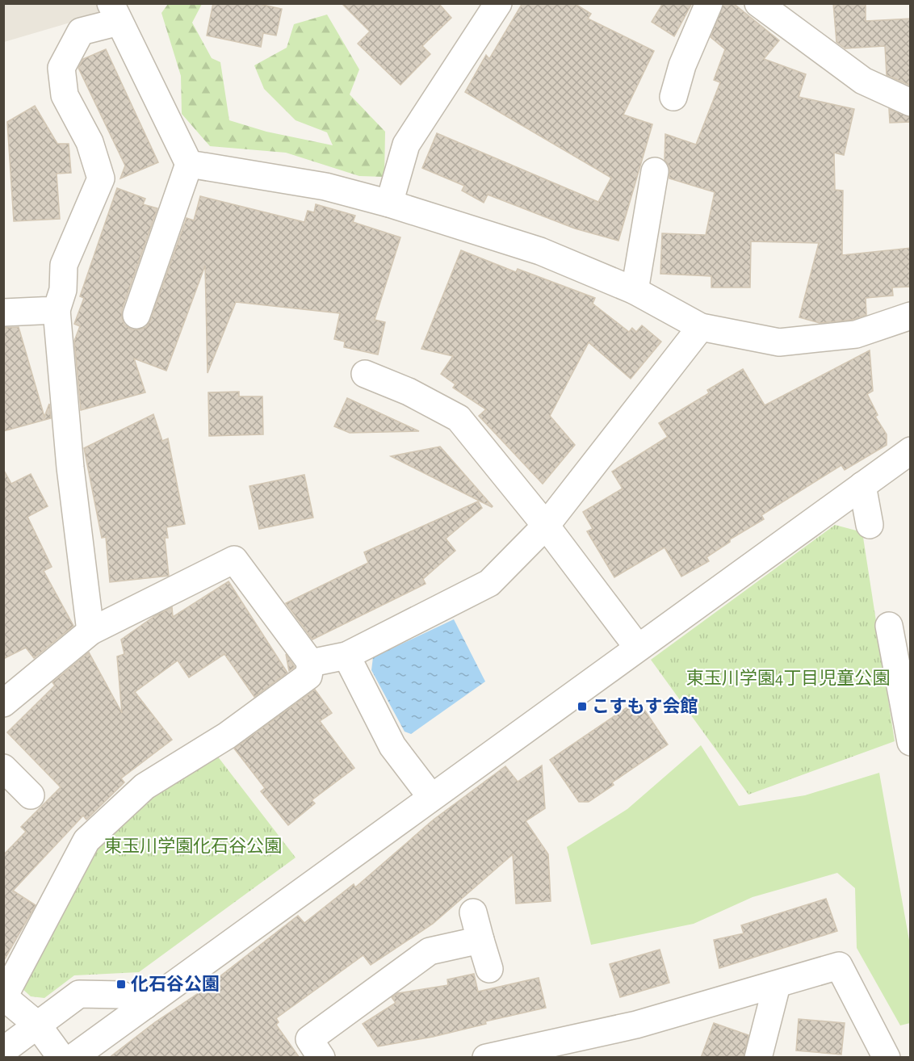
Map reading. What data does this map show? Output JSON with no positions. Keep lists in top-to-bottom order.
{
  "parks": ["東玉川学園4丁目児童公園", "東玉川学園化石谷公園"],
  "places": {
    "transit": ["こすもす会館", "化石谷公園"]
  }
}
